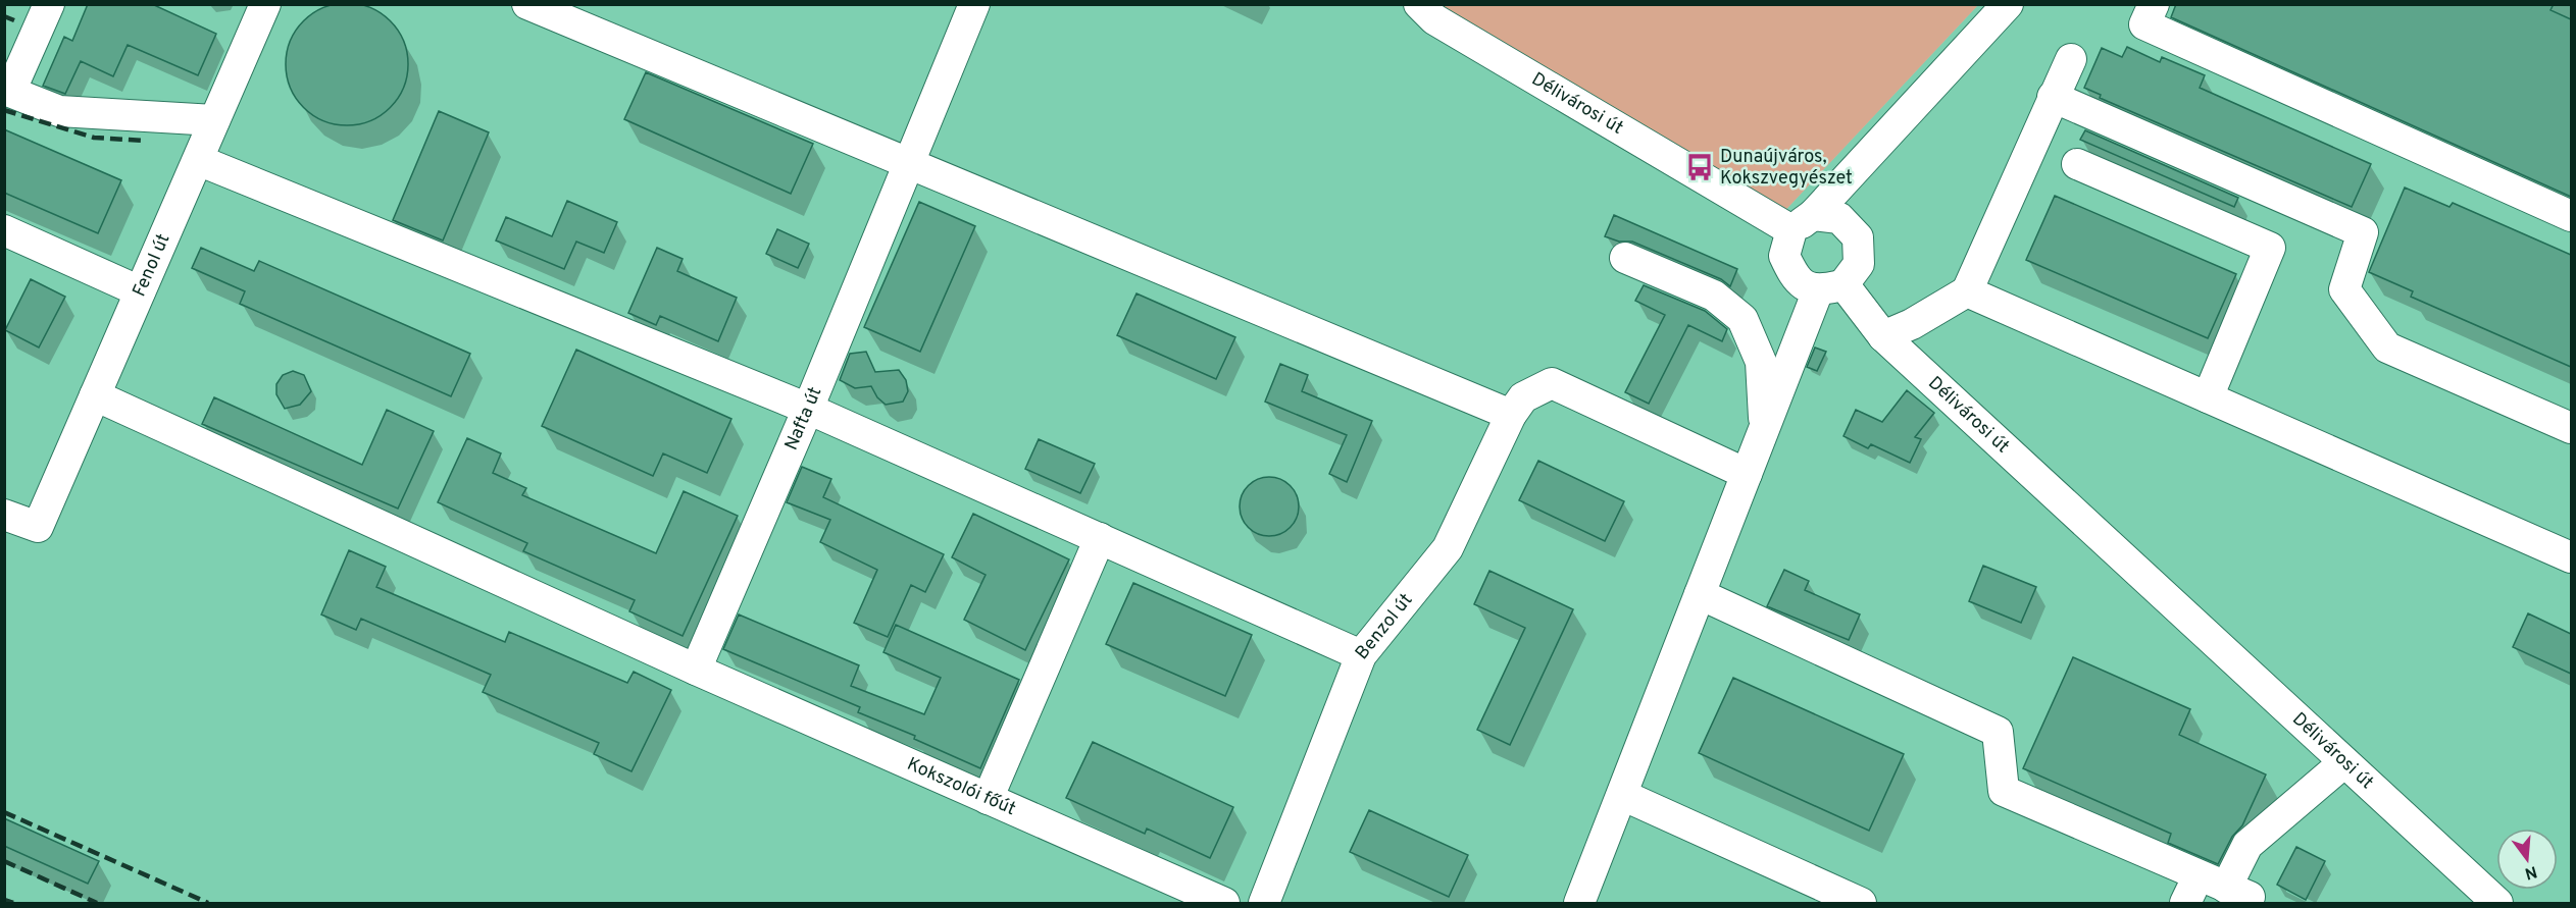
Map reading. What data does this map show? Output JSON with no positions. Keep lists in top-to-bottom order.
{
  "streets": {
    "street": [
      "Délivárosi út",
      "Fenol út",
      "Nafta út",
      "Benzol út",
      "Kokszolói főút"
    ]
  },
  "crossings": [
    ["Fenol út", "Kokszolói főút"],
    ["Nafta út", "Kokszolói főút"]
  ],
  "places": {
    "bus stop": ["Dunaújváros, Kokszvegyészet"]
  },
  "north": "bottom"
}
